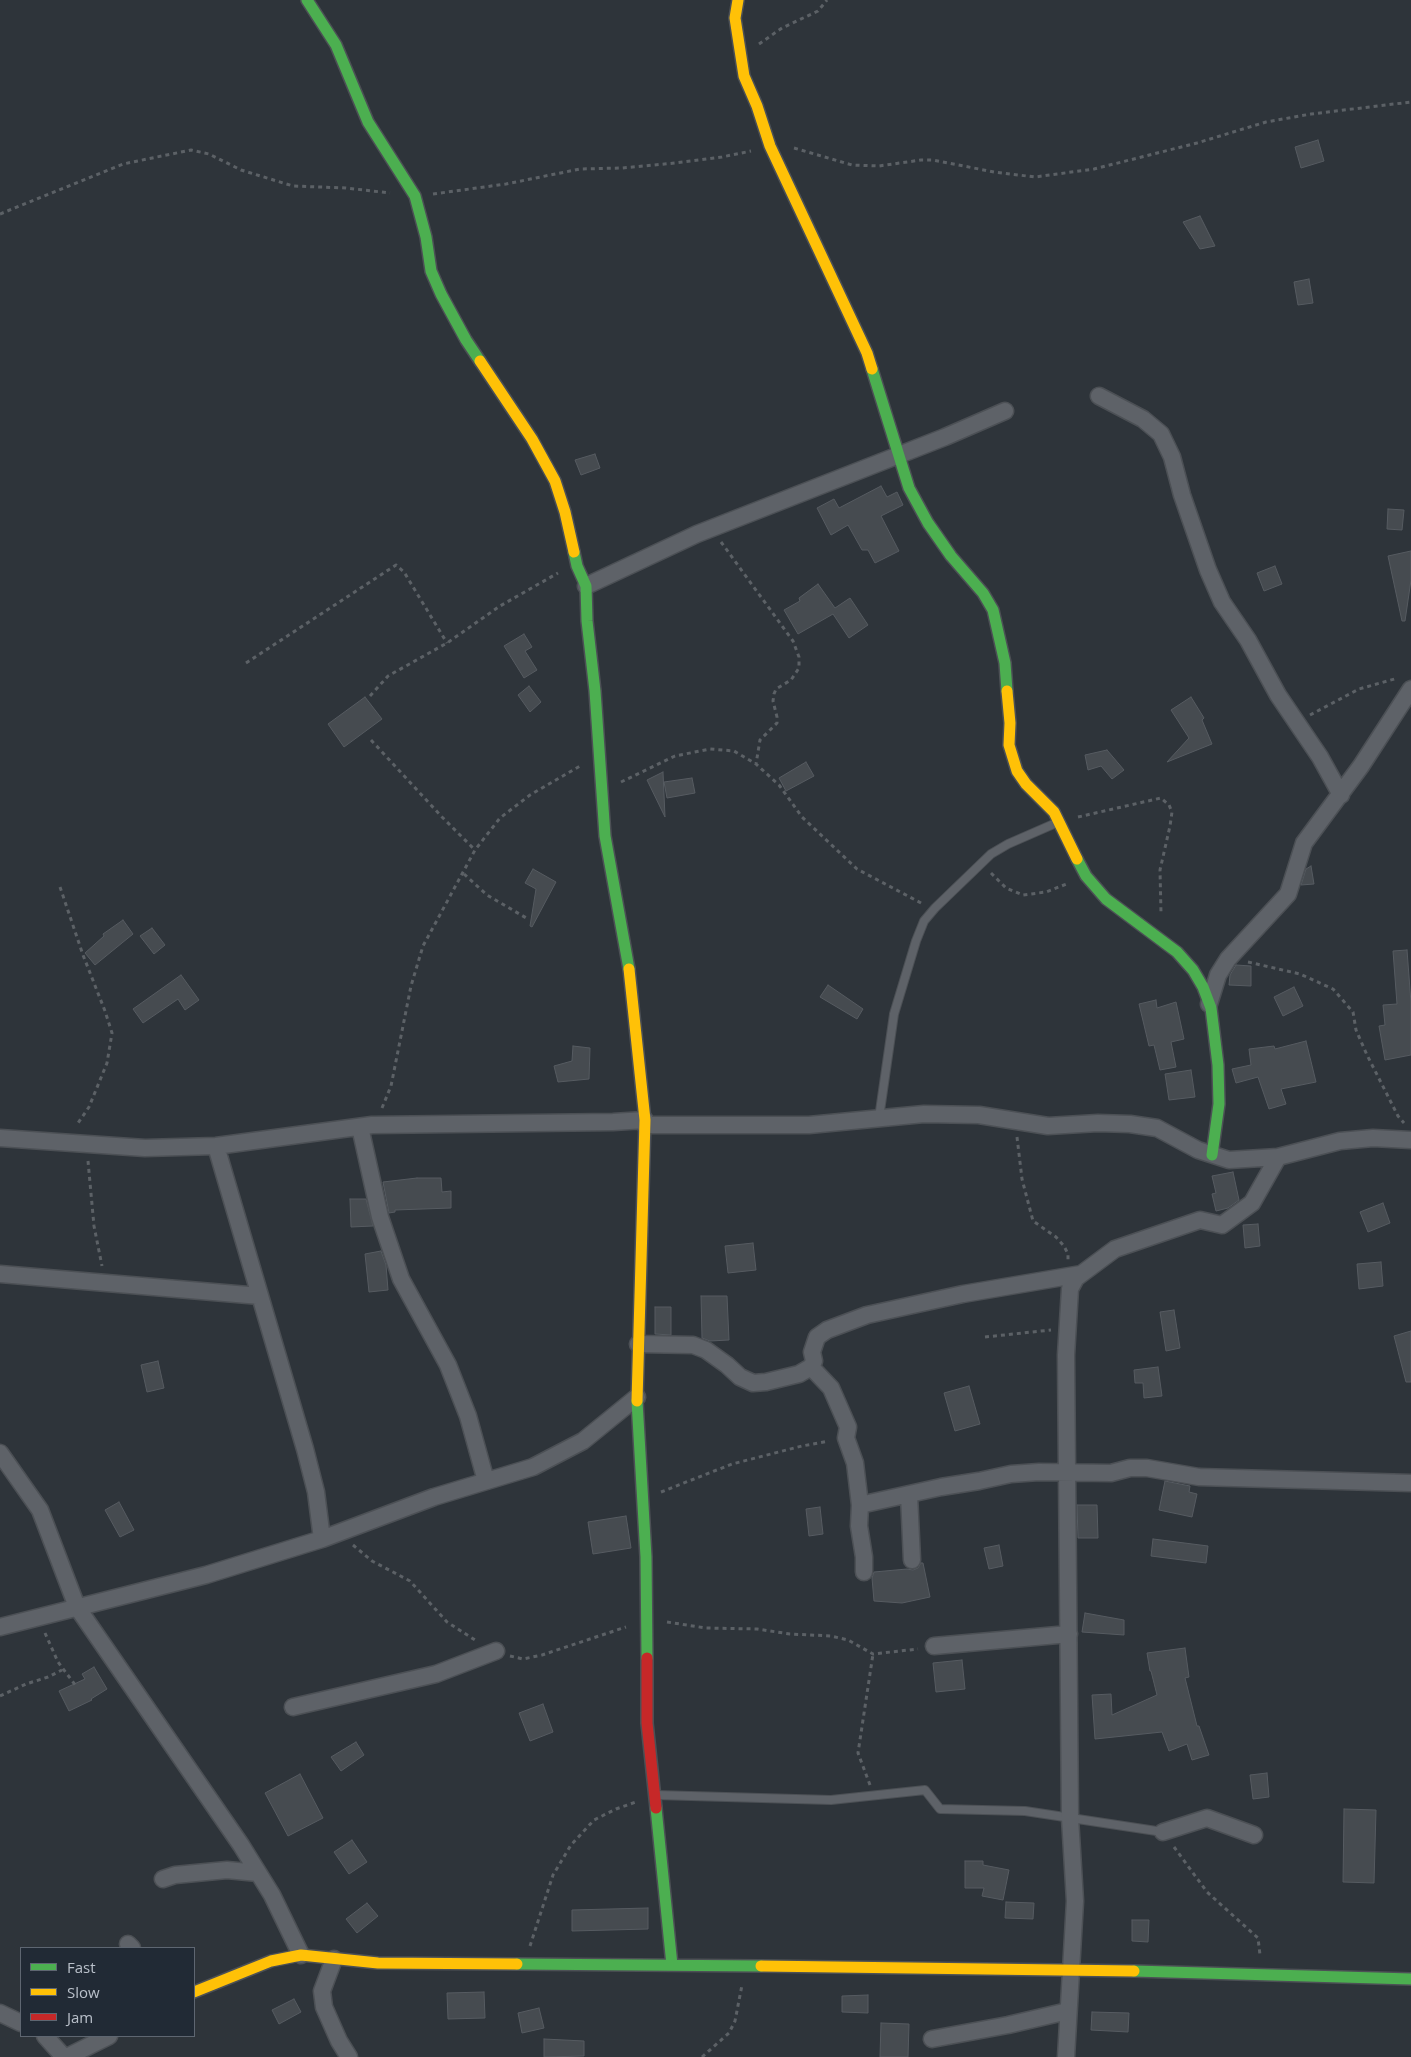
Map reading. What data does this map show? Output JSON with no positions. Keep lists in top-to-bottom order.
{
  "legend": ["Fast", "Slow", "Jam"]
}
